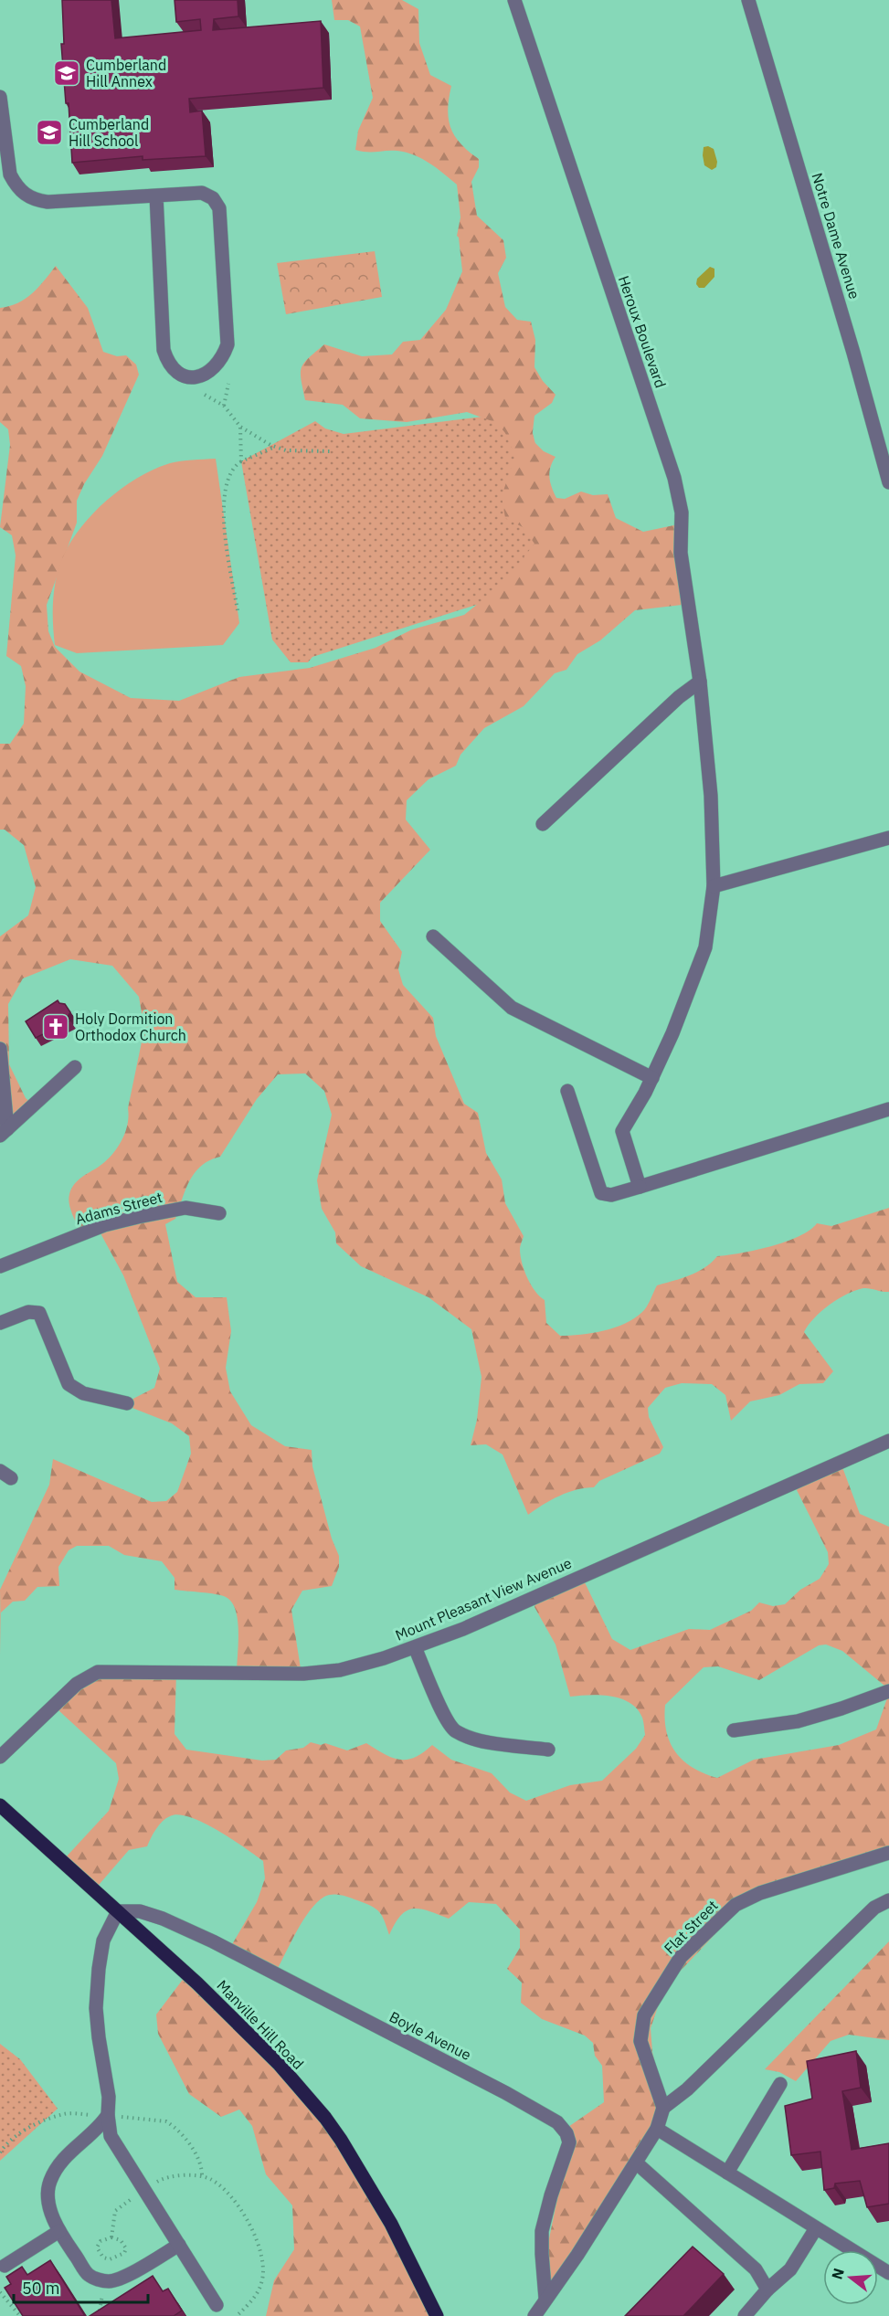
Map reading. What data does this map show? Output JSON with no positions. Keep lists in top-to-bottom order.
{
  "streets": {
    "main road": ["Manville Hill Road"],
    "street": [
      "Notre Dame Avenue",
      "Heroux Boulevard",
      "Adams Street",
      "Mount Pleasant View Avenue",
      "Flat Street",
      "Boyle Avenue"
    ]
  },
  "crossings": [
    ["Manville Hill Road", "Boyle Avenue"]
  ],
  "places": {
    "school or university": ["Cumberland Hill Annex", "Cumberland Hill School"],
    "church": ["Holy Dormition Orthodox Church"]
  },
  "scale_bar": "50 m",
  "north": "left"
}
